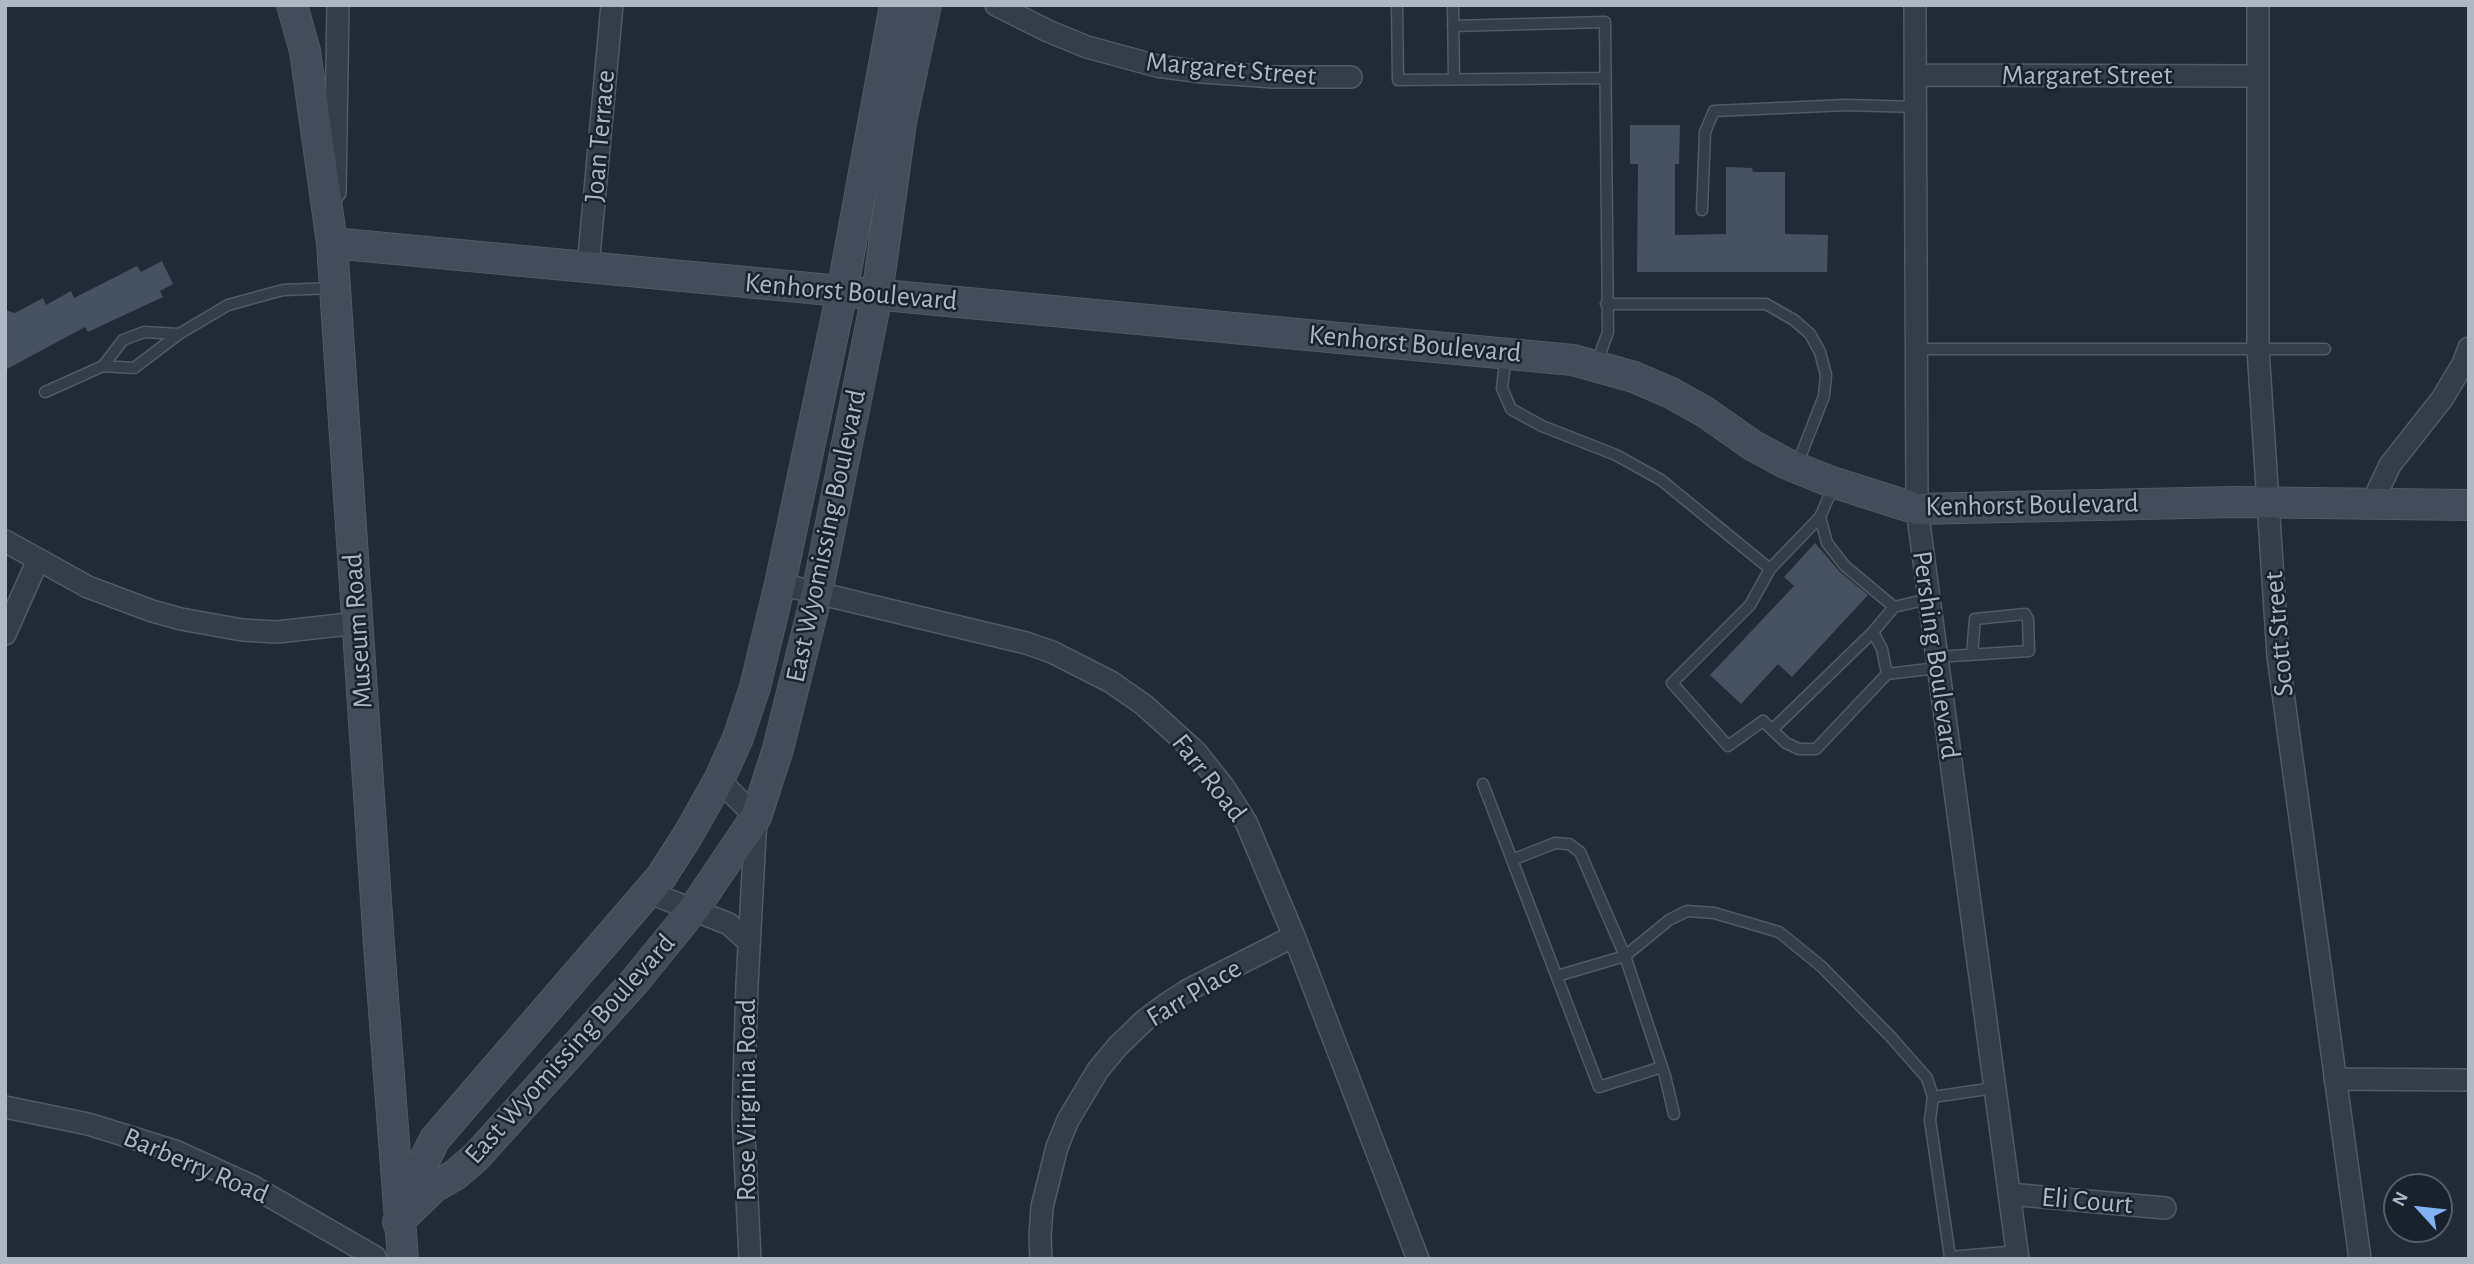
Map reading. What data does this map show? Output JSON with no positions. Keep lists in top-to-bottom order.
{
  "streets": {
    "street": [
      "Margaret Street",
      "Joan Terrace",
      "Kenhorst Boulevard",
      "East Wyomissing Boulevard",
      "Museum Road",
      "Scott Street",
      "Pershing Boulevard",
      "Farr Road",
      "Farr Place",
      "Rose Virginia Road",
      "Barberry Road",
      "Eli Court"
    ]
  },
  "crossings": [
    ["Margaret Street", "Scott Street"],
    ["Margaret Street", "Pershing Boulevard"],
    ["Joan Terrace", "Kenhorst Boulevard"],
    ["Kenhorst Boulevard", "East Wyomissing Boulevard"],
    ["Kenhorst Boulevard", "Museum Road"],
    ["Kenhorst Boulevard", "Scott Street"],
    ["Kenhorst Boulevard", "Pershing Boulevard"],
    ["East Wyomissing Boulevard", "Museum Road"],
    ["East Wyomissing Boulevard", "Farr Road"],
    ["East Wyomissing Boulevard", "Rose Virginia Road"],
    ["Museum Road", "Barberry Road"],
    ["Pershing Boulevard", "Eli Court"],
    ["Farr Road", "Farr Place"]
  ],
  "north": "top left"
}
